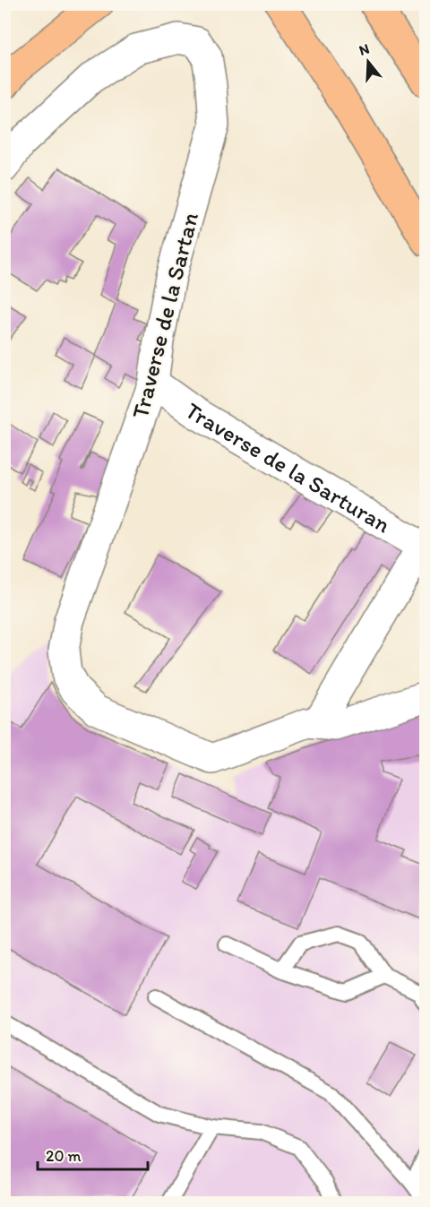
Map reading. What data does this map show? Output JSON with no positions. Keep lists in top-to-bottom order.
{
  "streets": {
    "street": ["Traverse de la Sartan", "Traverse de la Sarturan"]
  },
  "crossings": [
    ["Traverse de la Sartan", "Traverse de la Sarturan"]
  ],
  "scale_bar": "20 m",
  "north": "top"
}
